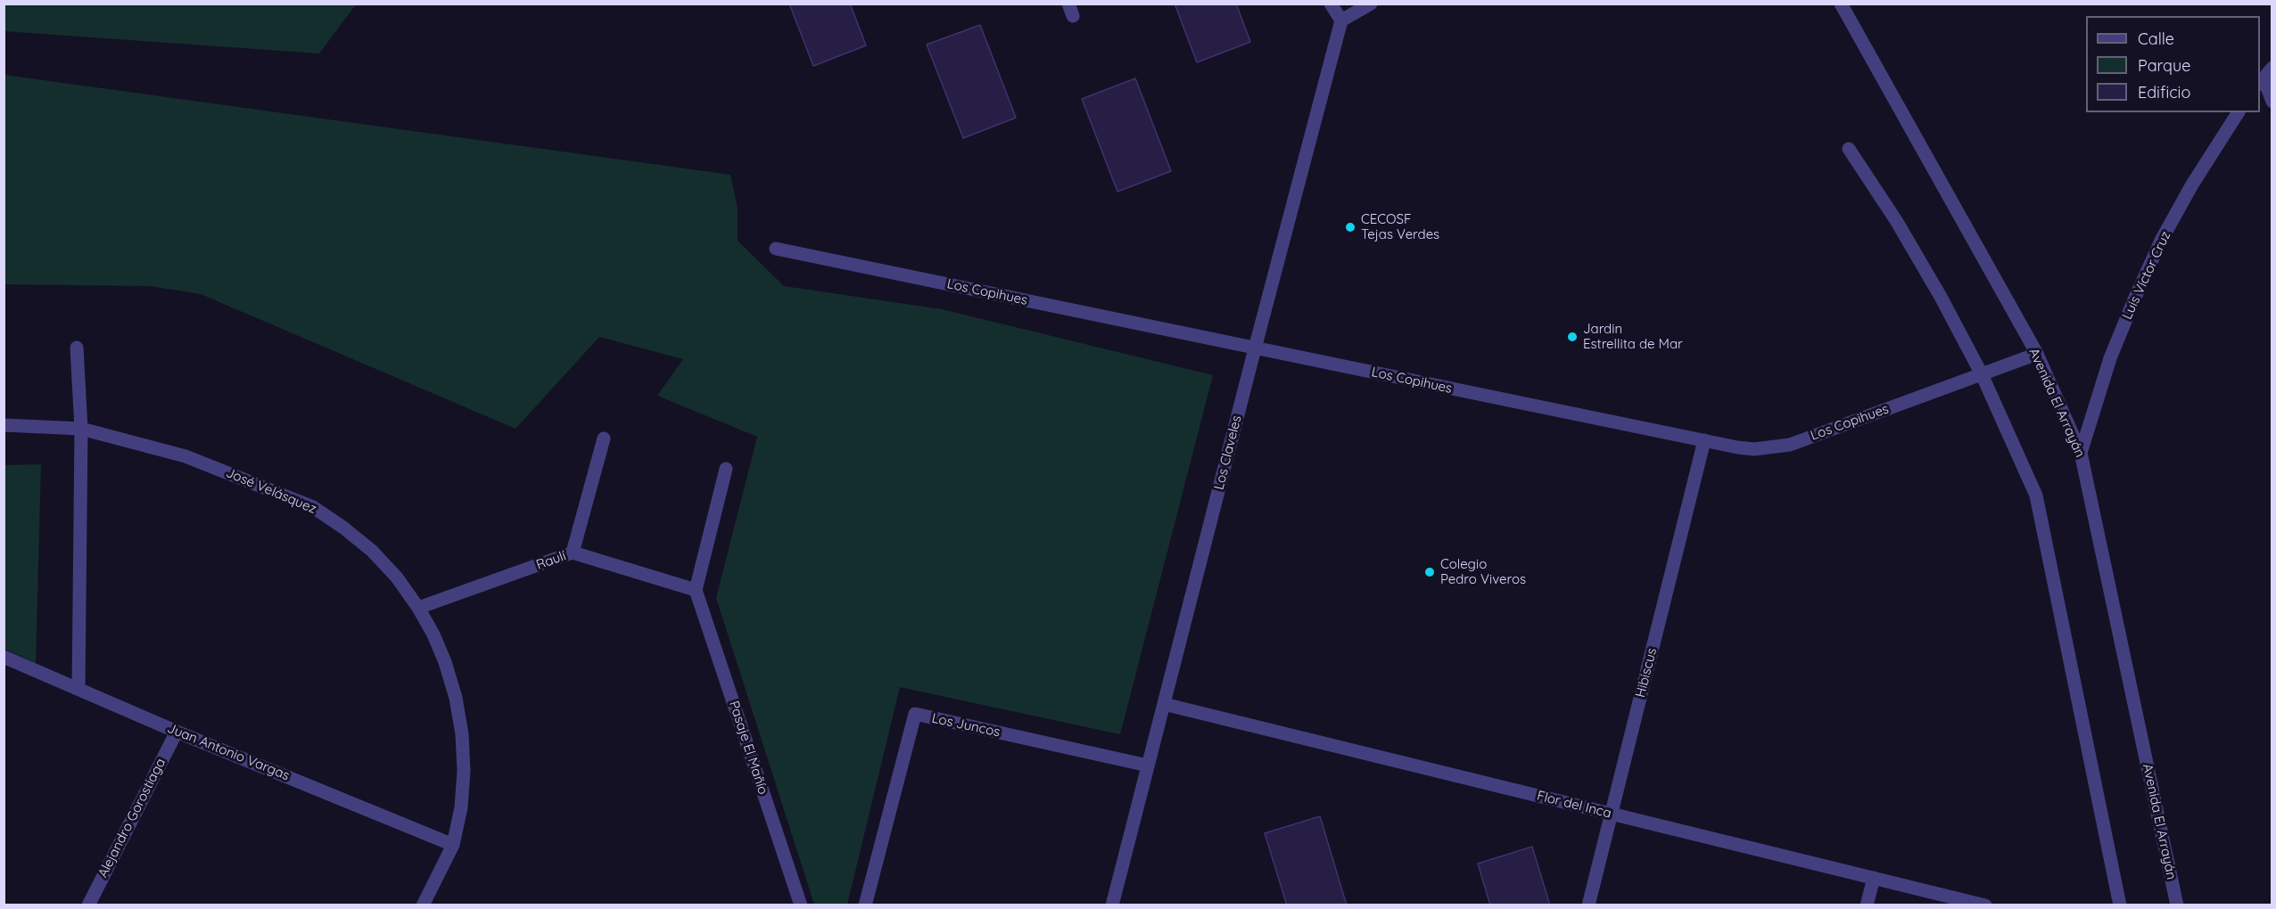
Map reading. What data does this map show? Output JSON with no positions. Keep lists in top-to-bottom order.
{
  "streets": {
    "street": [
      "Luis Víctor Cruz",
      "Los Copihues",
      "Avenida El Arrayán",
      "Los Claveles",
      "José Velásquez",
      "Raulí",
      "Hibiscus",
      "Los Juncos",
      "Pasaje El Mañío",
      "Juan Antonio Vargas",
      "Flor del Inca",
      "Alejandro Gorostiaga"
    ]
  },
  "crossings": [
    ["Luis Víctor Cruz", "Avenida El Arrayán"],
    ["Los Copihues", "Avenida El Arrayán"],
    ["Los Copihues", "Los Claveles"],
    ["Los Copihues", "Hibiscus"],
    ["Los Claveles", "Los Juncos"],
    ["Los Claveles", "Flor del Inca"],
    ["José Velásquez", "Raulí"],
    ["José Velásquez", "Juan Antonio Vargas"],
    ["Hibiscus", "Flor del Inca"],
    ["Juan Antonio Vargas", "Alejandro Gorostiaga"]
  ],
  "places": ["CECOSF Tejas Verdes", "Jardin Estrellita de Mar", "Colegio Pedro Viveros"],
  "legend": ["Calle", "Parque", "Edificio"]
}
